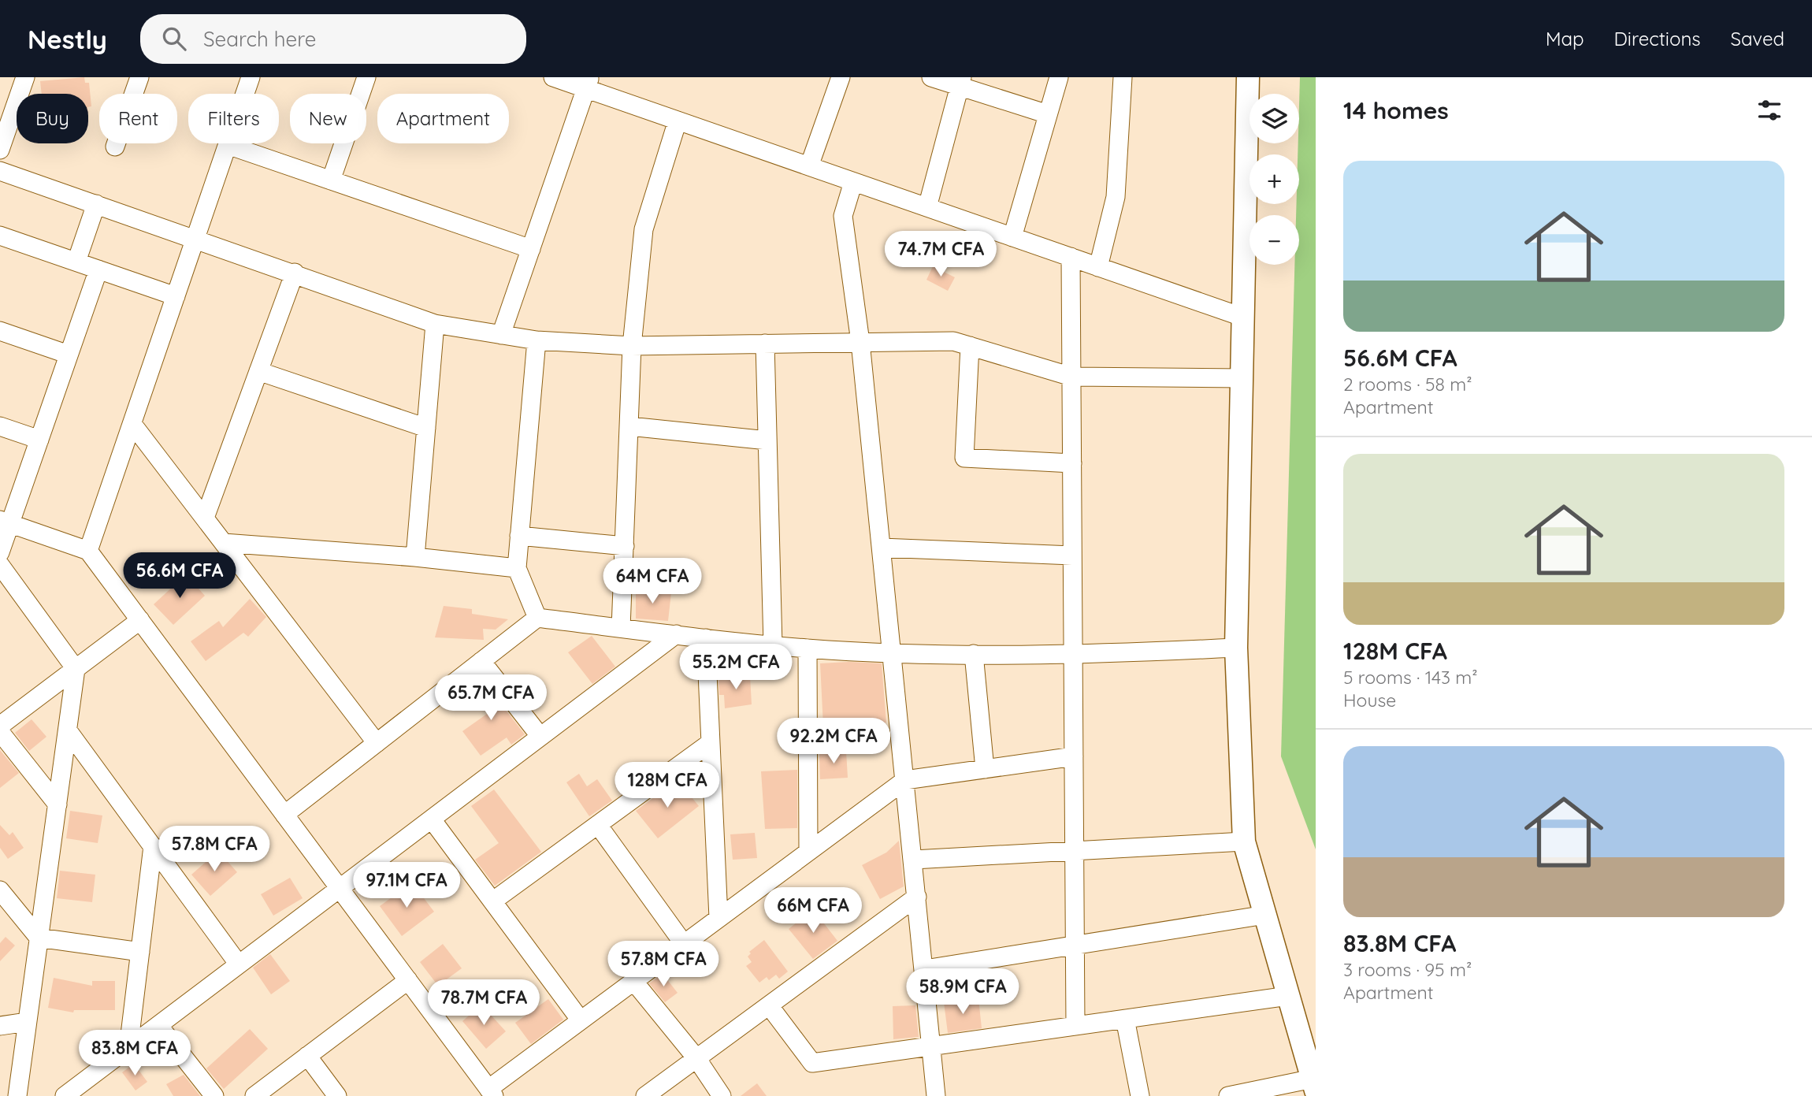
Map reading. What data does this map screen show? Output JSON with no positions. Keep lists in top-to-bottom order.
{
  "page": {
    "header": "Nestly",
    "search": "Search here",
    "nav": ["Map", "Directions", "Saved"],
    "heading": "14 homes",
    "map_buttons": ["+", "−"],
    "chip": [
      "Buy",
      "Rent",
      "Filters",
      "New",
      "Apartment"
    ],
    "list": [
      {
        "name": "56.6M CFA",
        "note": "2 rooms · 58 m² · Apartment"
      },
      {
        "name": "128M CFA",
        "note": "5 rooms · 143 m² · House"
      },
      {
        "name": "83.8M CFA",
        "note": "3 rooms · 95 m² · Apartment"
      }
    ],
    "price": [
      "74.7M CFA",
      "56.6M CFA",
      "64M CFA",
      "55.2M CFA",
      "65.7M CFA",
      "92.2M CFA",
      "128M CFA",
      "57.8M CFA",
      "97.1M CFA",
      "66M CFA",
      "57.8M CFA",
      "58.9M CFA",
      "78.7M CFA",
      "83.8M CFA"
    ]
  }
}
